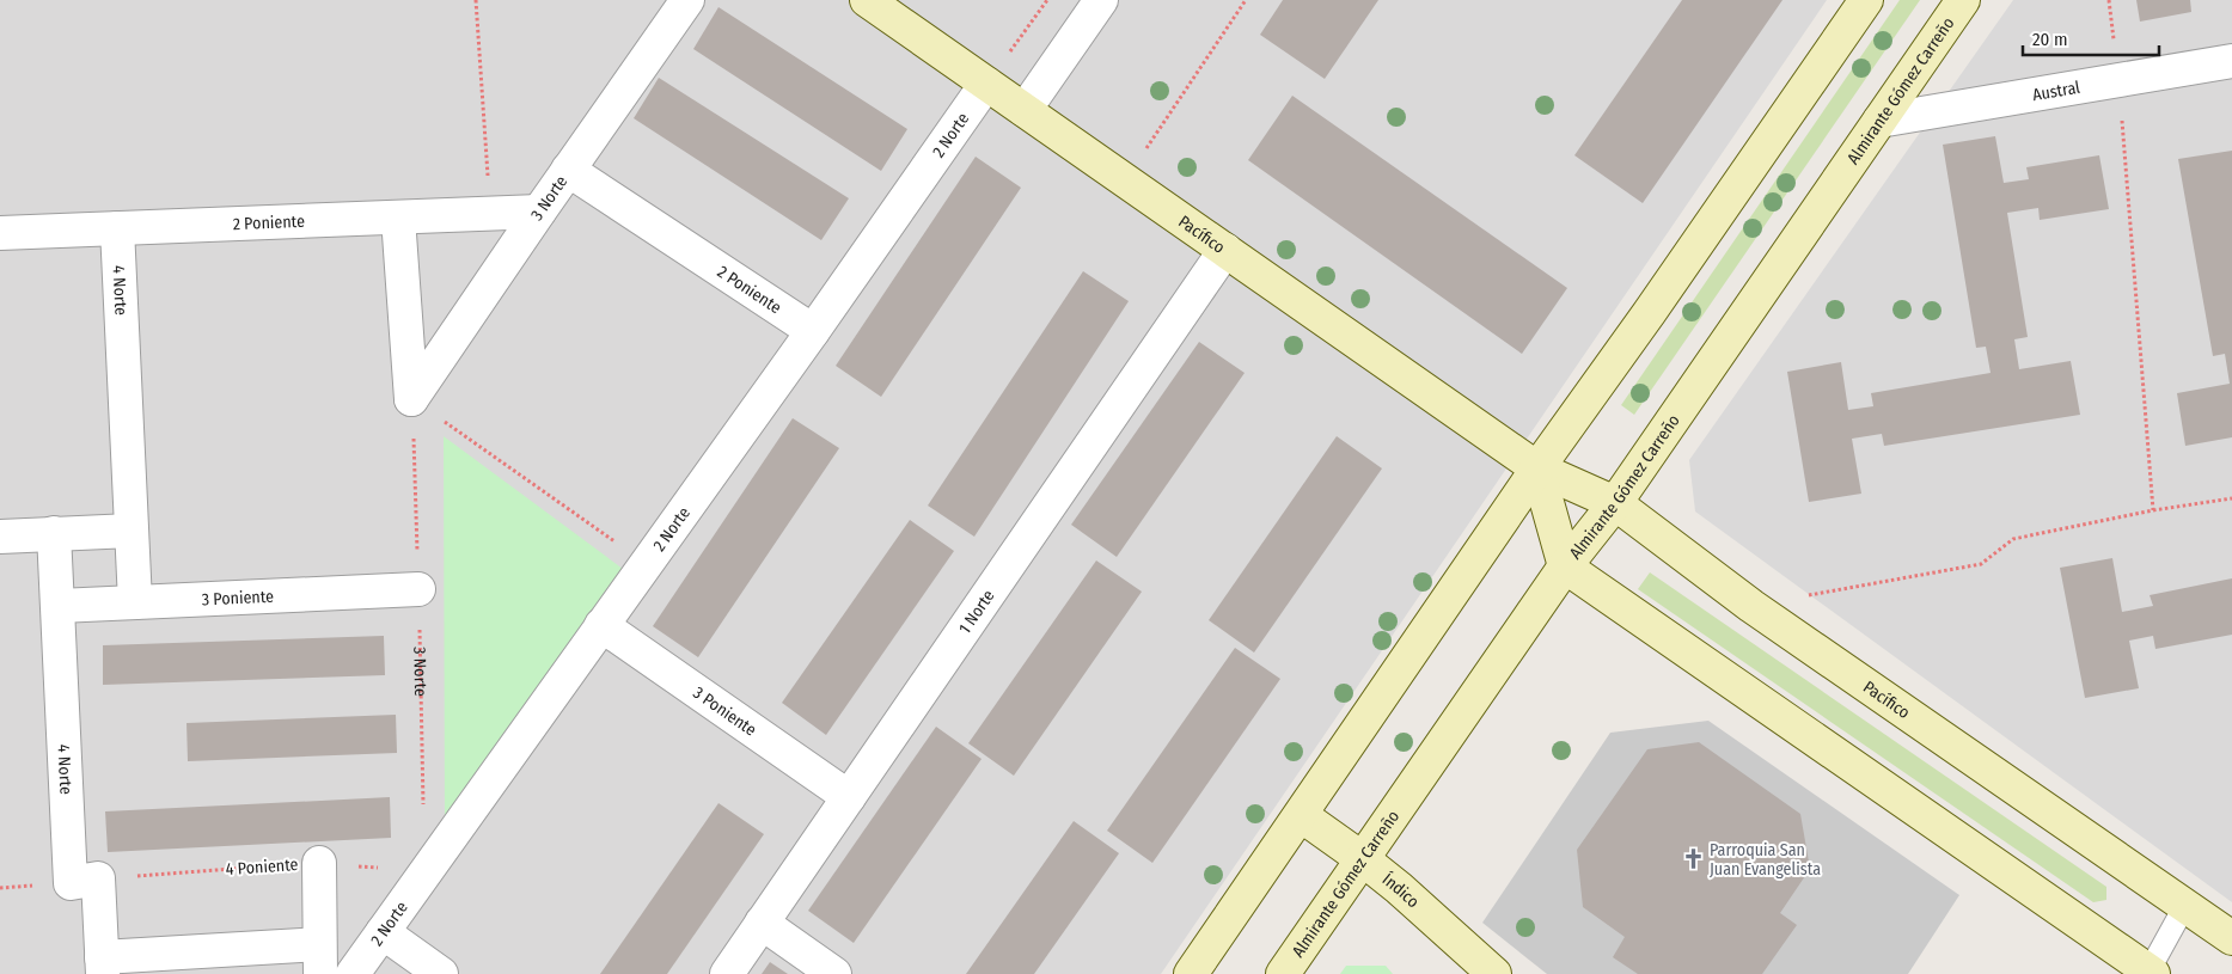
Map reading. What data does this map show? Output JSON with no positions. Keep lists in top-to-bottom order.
{
  "streets": {
    "street": [
      "Almirante Gómez Carreño",
      "Austral",
      "2 Norte",
      "3 Norte",
      "2 Poniente",
      "Pacífico",
      "4 Norte",
      "3 Poniente",
      "1 Norte",
      "Índico"
    ],
    "path": ["4 Poniente"]
  },
  "crossings": [
    ["Almirante Gómez Carreño", "Austral"],
    ["Almirante Gómez Carreño", "Pacífico"],
    ["Almirante Gómez Carreño", "Índico"],
    ["2 Norte", "3 Norte"],
    ["2 Norte", "2 Poniente"],
    ["2 Norte", "Pacífico"],
    ["2 Norte", "3 Poniente"],
    ["2 Norte", "4 Poniente"],
    ["3 Norte", "2 Poniente"],
    ["3 Norte", "3 Poniente"],
    ["3 Norte", "4 Poniente"],
    ["2 Poniente", "4 Norte"],
    ["Pacífico", "1 Norte"],
    ["4 Norte", "3 Poniente"],
    ["4 Norte", "4 Poniente"],
    ["3 Poniente", "1 Norte"]
  ],
  "places": {
    "church": ["Parroquia San Juan Evangelista"]
  },
  "scale_bar": "20 m"
}
